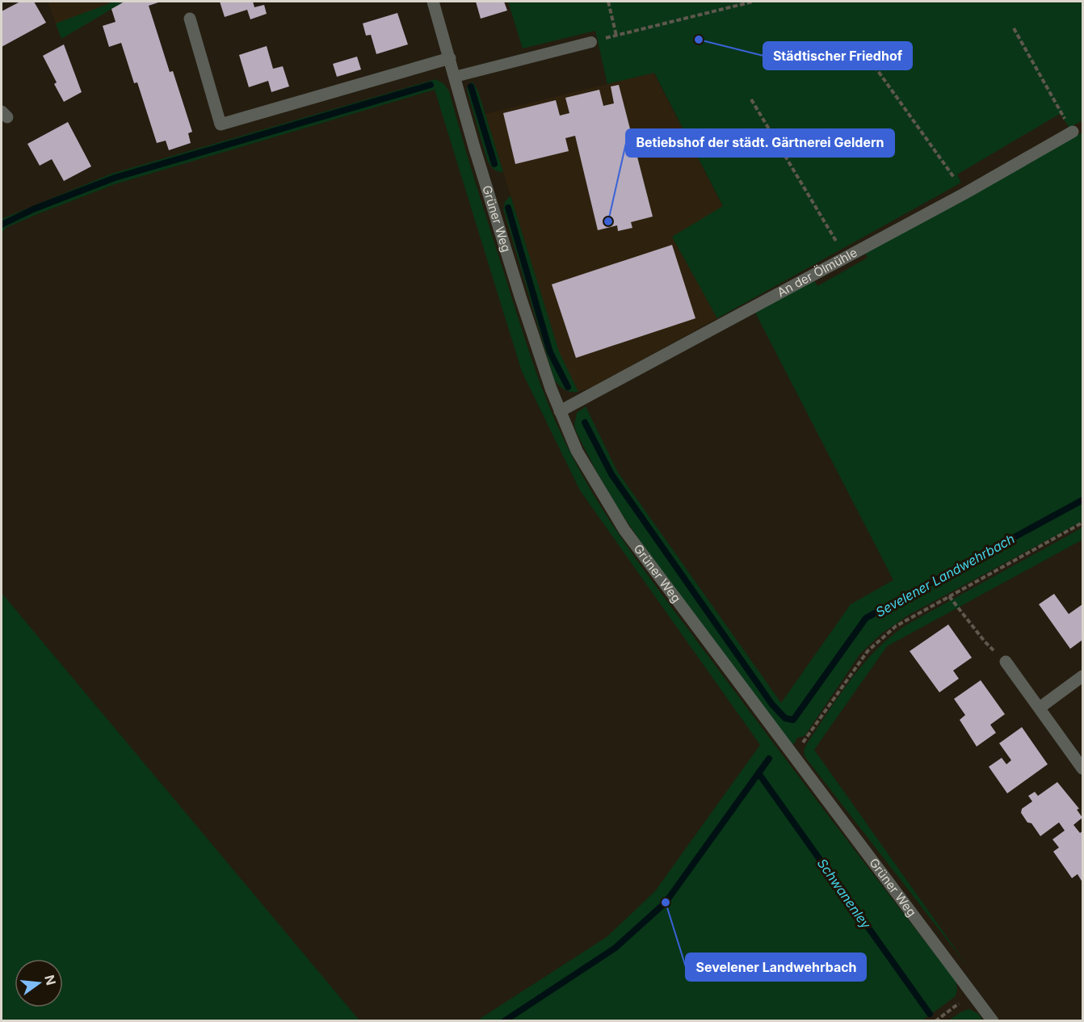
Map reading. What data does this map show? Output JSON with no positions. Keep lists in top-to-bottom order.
{
  "streets": {
    "street": ["Grüner Weg", "An der Ölmühle"]
  },
  "crossings": [
    ["Grüner Weg", "An der Ölmühle"]
  ],
  "water": ["Sevelener Landwehrbach", "Schwanenley"],
  "places": ["Städtischer Friedhof", "Betiebshof der städt. Gärtnerei Geldern", "Sevelener Landwehrbach"],
  "north": "right"
}
